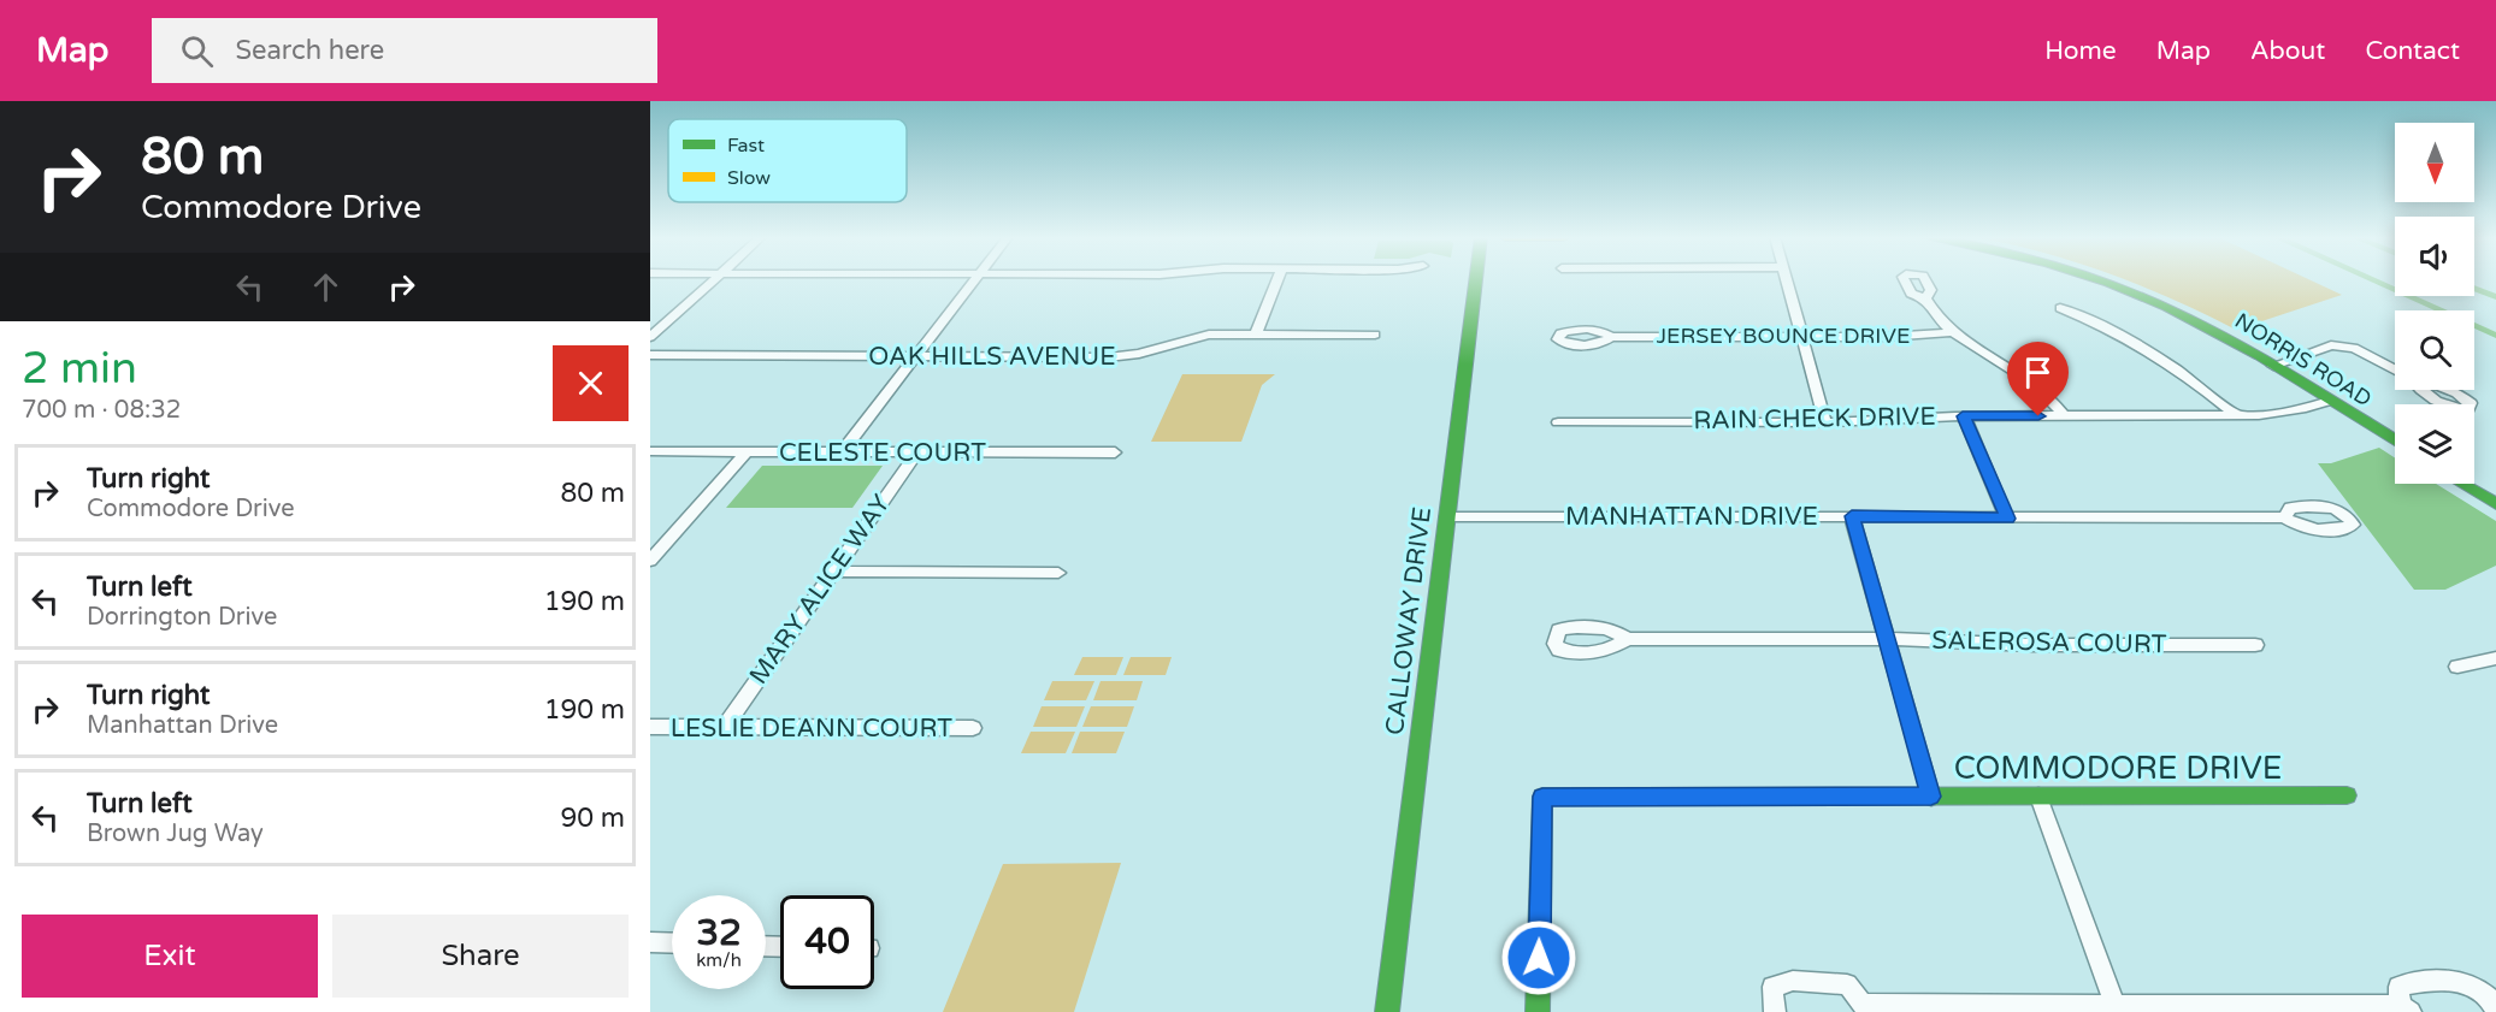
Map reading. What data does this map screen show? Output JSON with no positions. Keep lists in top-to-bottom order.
{
  "streets": {
    "street": [
      "JERSEY BOUNCE DRIVE",
      "OAK HILLS AVENUE",
      "NORRIS ROAD",
      "RAIN CHECK DRIVE",
      "CELESTE COURT",
      "MANHATTAN DRIVE",
      "MARY ALICE WAY",
      "CALLOWAY DRIVE",
      "SALEROSA COURT",
      "LESLIE DEANN COURT",
      "COMMODORE DRIVE"
    ]
  },
  "crossings": [
    ["NORRIS ROAD", "RAIN CHECK DRIVE"],
    ["CELESTE COURT", "MARY ALICE WAY"],
    ["MANHATTAN DRIVE", "CALLOWAY DRIVE"],
    ["MARY ALICE WAY", "LESLIE DEANN COURT"]
  ],
  "legend": ["Fast", "Slow"],
  "north": "bottom",
  "page": {
    "header": "Map",
    "search": "Search here",
    "nav": [
      "Home",
      "Map",
      "About",
      "Contact"
    ],
    "turn": ["80 m", "Commodore Drive"],
    "heading": ["2 min", "700 m · 08:32"],
    "list": [
      {
        "name": "Turn right",
        "note": "Commodore Drive",
        "value": "80 m"
      },
      {
        "name": "Turn left",
        "note": "Dorrington Drive",
        "value": "190 m"
      },
      {
        "name": "Turn right",
        "note": "Manhattan Drive",
        "value": "190 m"
      },
      {
        "name": "Turn left",
        "note": "Brown Jug Way",
        "value": "90 m"
      }
    ],
    "speed": "32 km/h",
    "limit": "40",
    "buttons": ["Exit", "Share"]
  }
}
